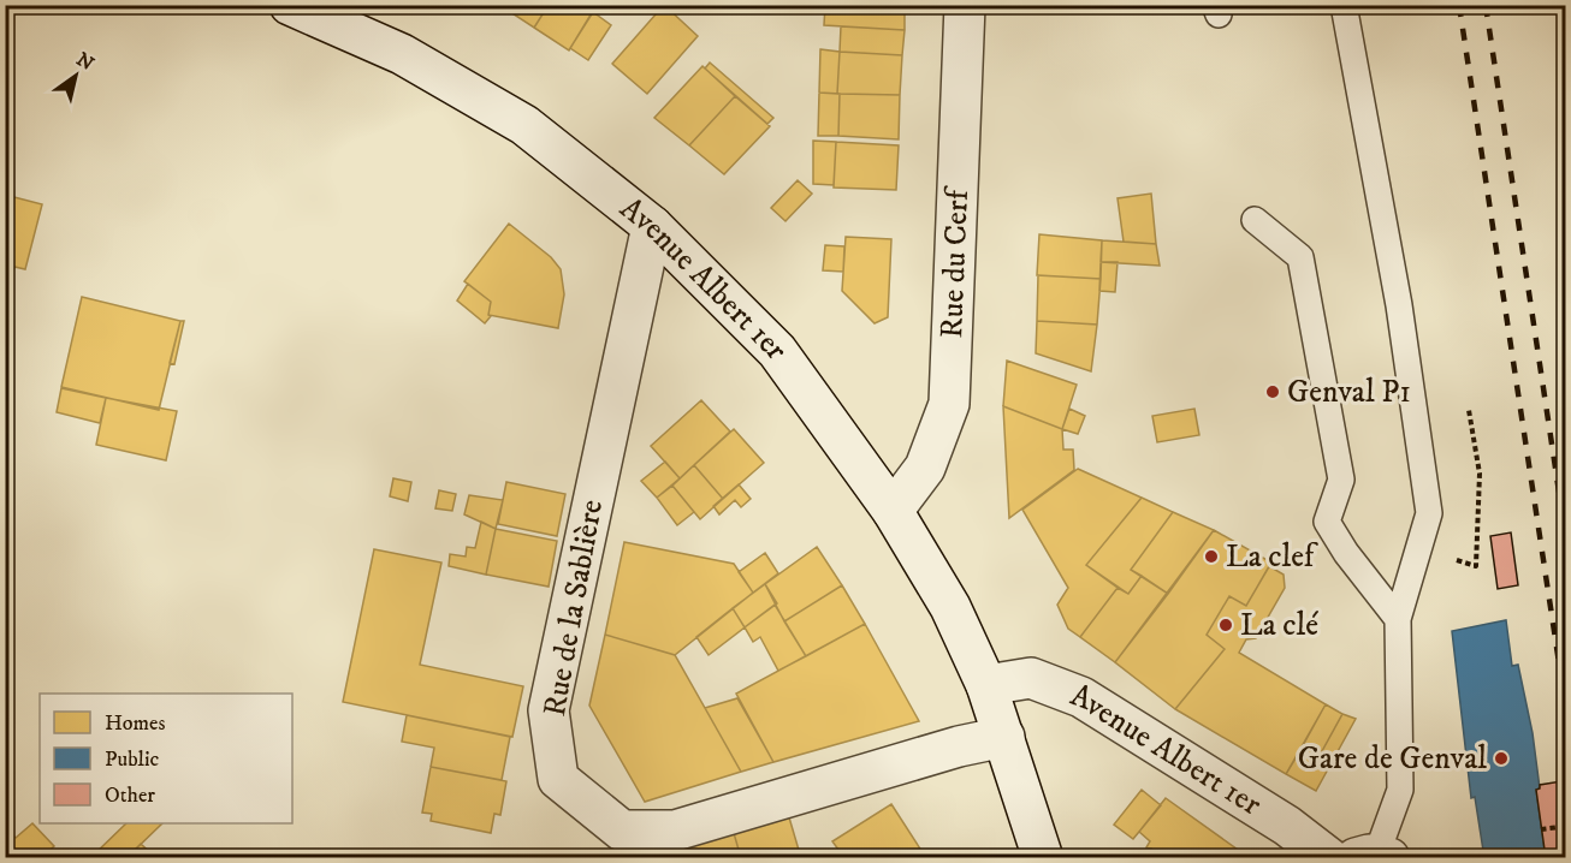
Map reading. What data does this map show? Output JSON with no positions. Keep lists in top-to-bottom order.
{
  "streets": {
    "street": ["Rue du Cerf", "Avenue Albert 1er", "Rue de la Sablière"]
  },
  "crossings": [
    ["Rue du Cerf", "Avenue Albert 1er"],
    ["Avenue Albert 1er", "Rue de la Sablière"]
  ],
  "places": [
    "Genval P1",
    "La clef",
    "La clé",
    "Gare de Genval"
  ],
  "legend": ["Homes", "Public", "Other"],
  "north": "top right"
}
